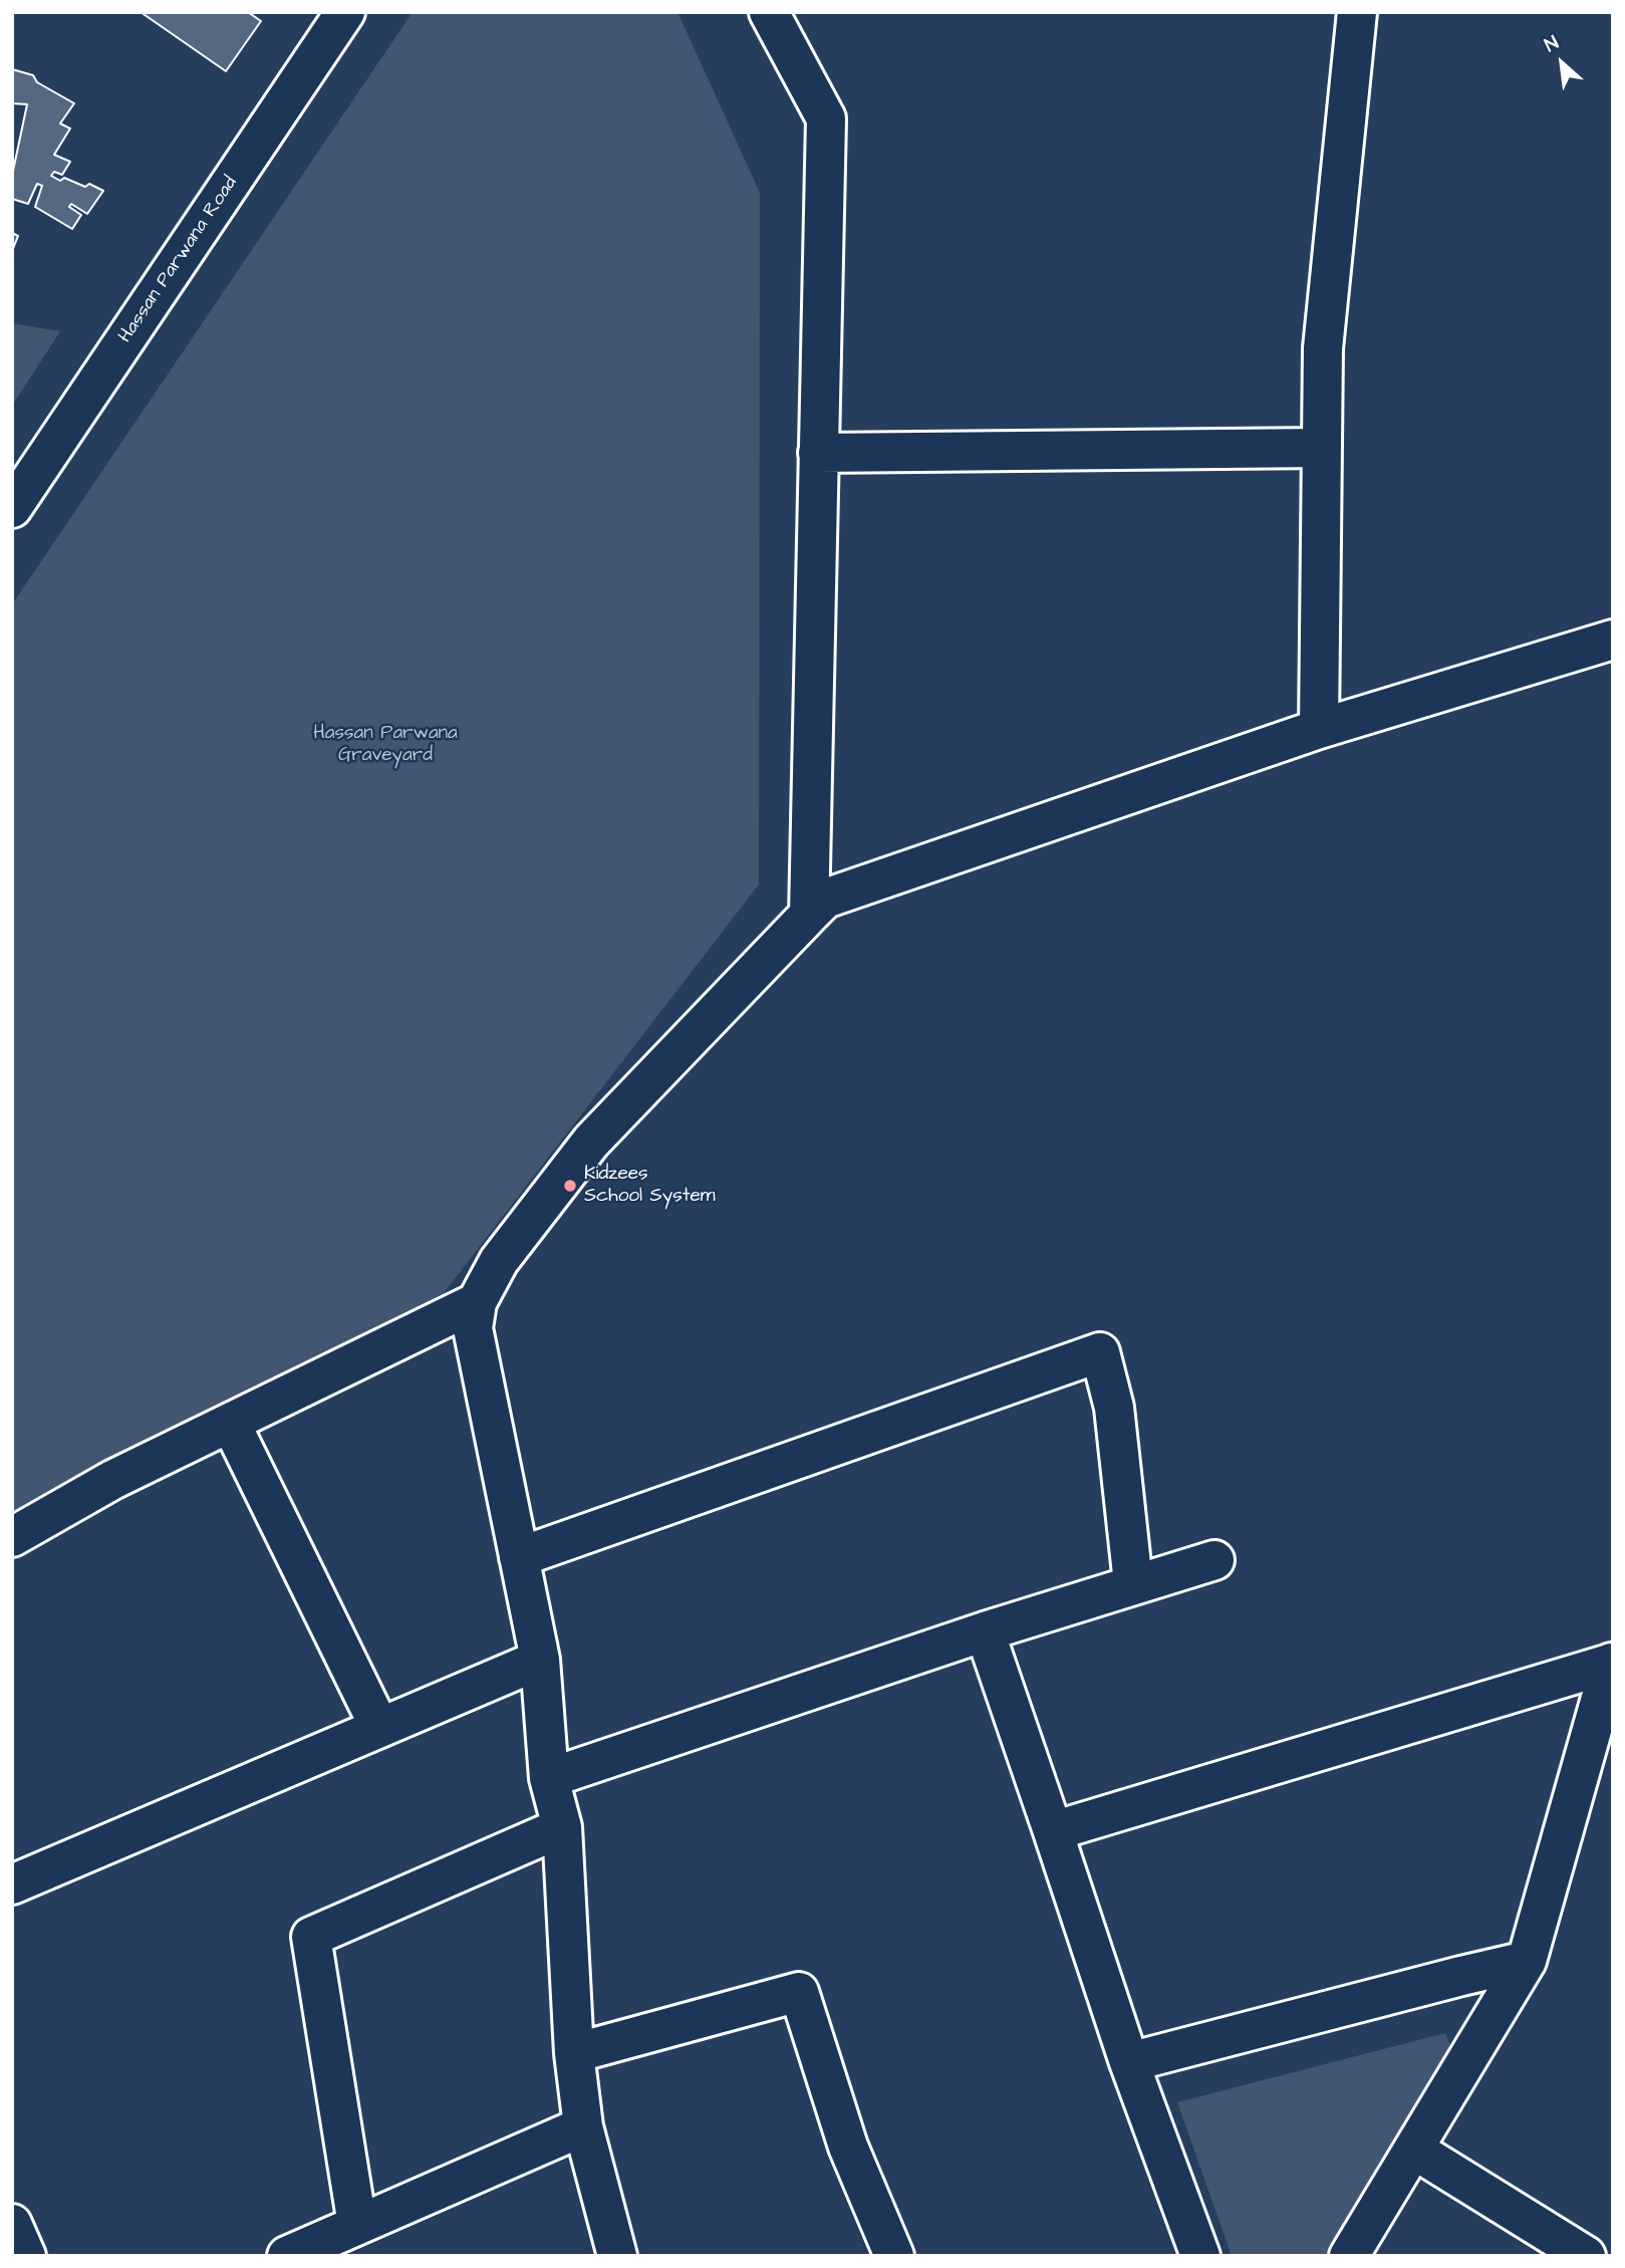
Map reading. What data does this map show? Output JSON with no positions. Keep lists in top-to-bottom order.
{
  "streets": {
    "street": ["Hassan Parwana Road"]
  },
  "parks": ["Hassan Parwana Graveyard"],
  "places": ["Kidzees School System"],
  "north": "top left"
}
